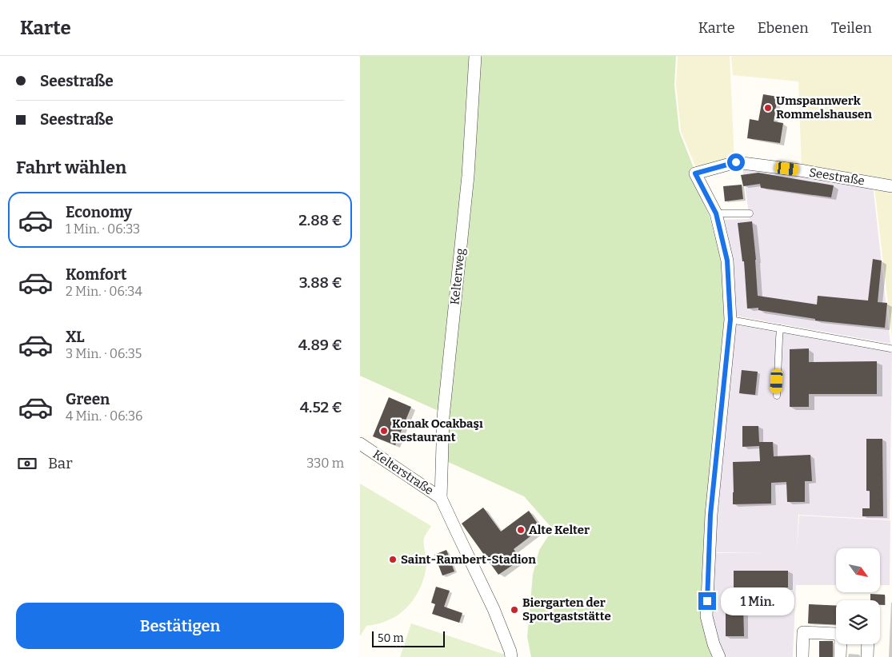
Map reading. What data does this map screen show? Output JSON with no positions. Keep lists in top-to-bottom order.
{
  "streets": {
    "street": ["Seestraße", "Kelterweg", "Kelterstraße"]
  },
  "crossings": [
    ["Kelterweg", "Kelterstraße"]
  ],
  "places": [
    "Umspannwerk Rommelshausen",
    "Konak Ocakbaşı Restaurant",
    "Alte Kelter",
    "Saint-Rambert-Stadion",
    "Biergarten der Sportgaststätte"
  ],
  "scale_bar": "50 m",
  "north": "bottom right",
  "page": {
    "header": "Karte",
    "nav": ["Karte", "Ebenen", "Teilen"],
    "banner": ["Seestraße", "Seestraße"],
    "heading": "Fahrt wählen",
    "list": [
      {
        "name": "Economy",
        "note": "1 Min. · 06:33",
        "value": "2.88 €"
      },
      {
        "name": "Komfort",
        "note": "2 Min. · 06:34",
        "value": "3.88 €"
      },
      {
        "name": "XL",
        "note": "3 Min. · 06:35",
        "value": "4.89 €"
      },
      {
        "name": "Green",
        "note": "4 Min. · 06:36",
        "value": "4.52 €"
      }
    ],
    "pay": ["Bar", "330 m"],
    "bubble": "1 Min.",
    "buttons": "Bestätigen",
    "scale": "50 m"
  }
}
